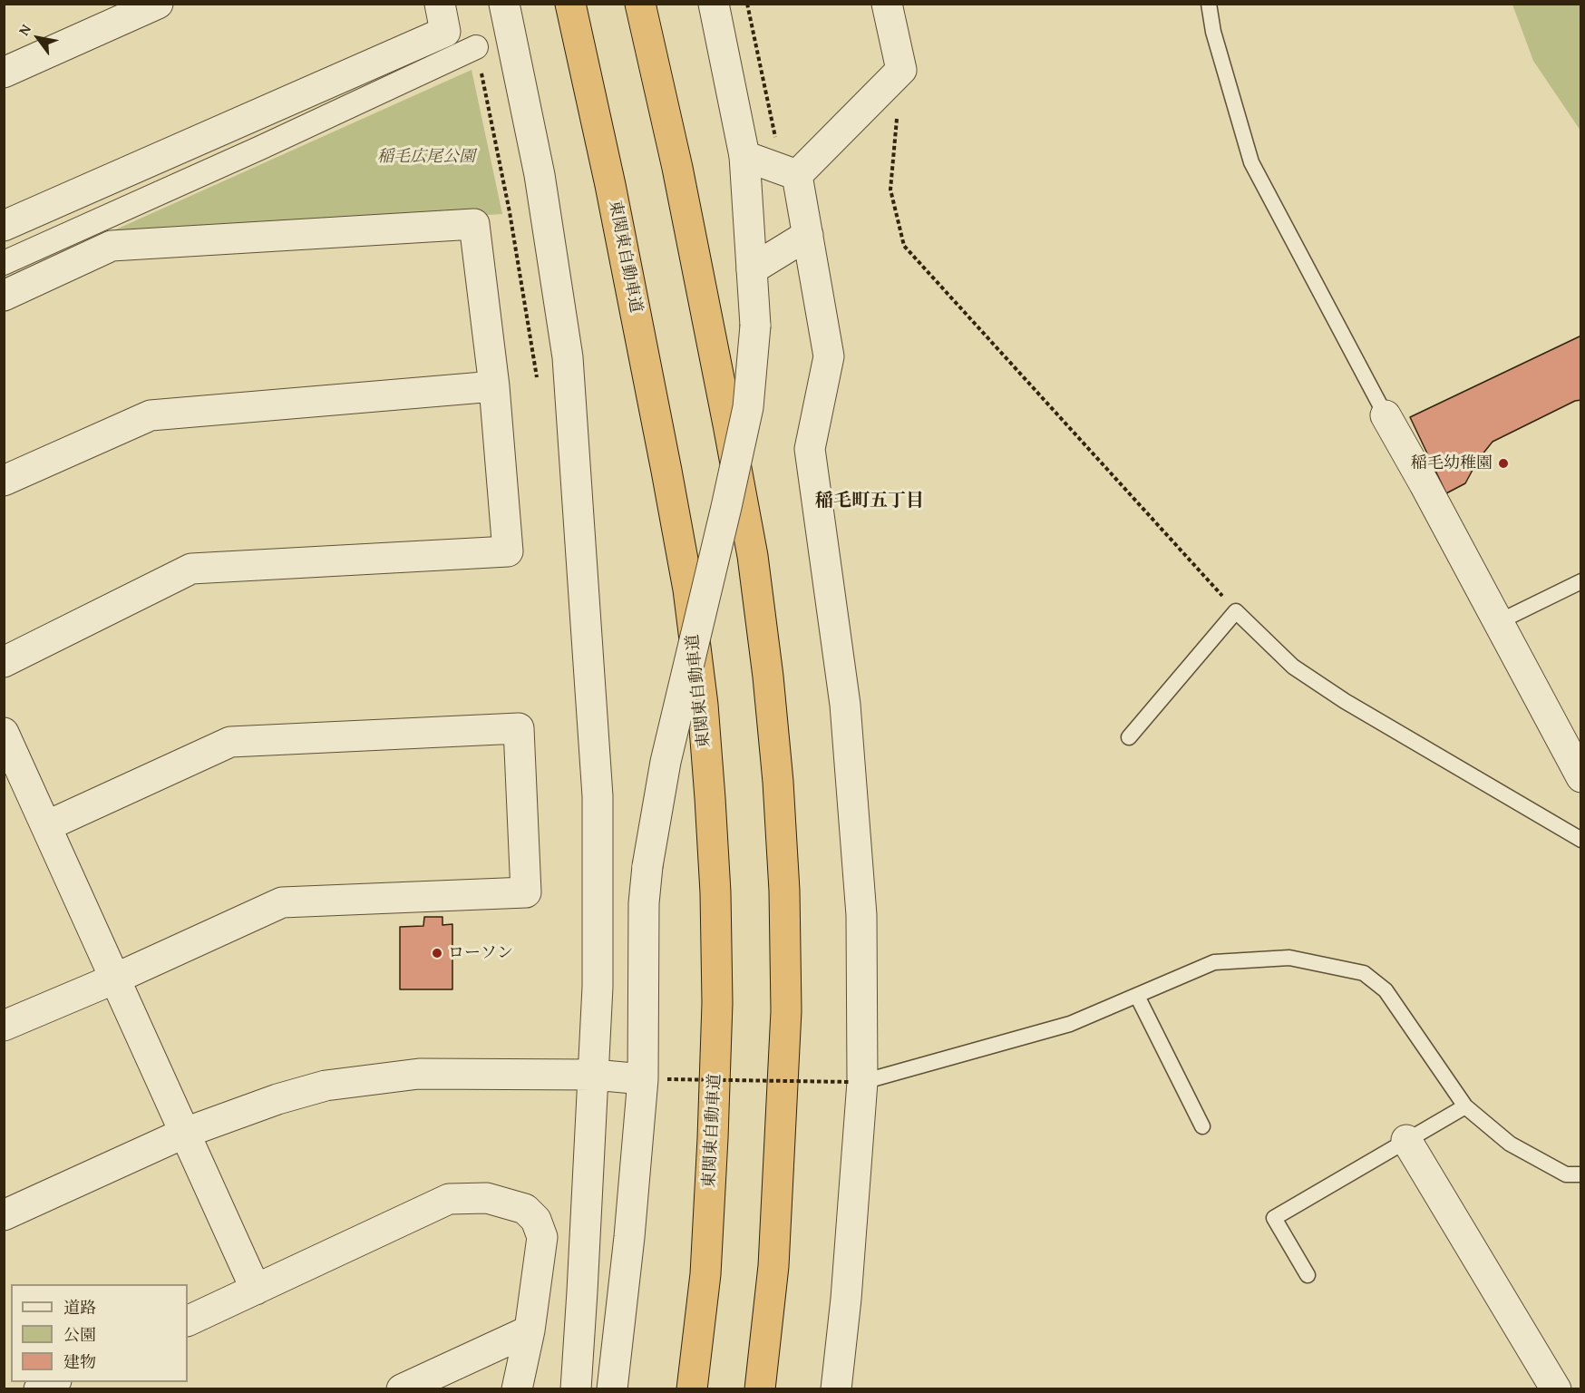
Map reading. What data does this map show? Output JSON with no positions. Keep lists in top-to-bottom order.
{
  "streets": {
    "highway": ["東関東自動車道"]
  },
  "districts": ["稲毛町五丁目"],
  "parks": ["稲毛広尾公園"],
  "places": ["稲毛幼稚園", "ローソン"],
  "legend": ["道路", "公園", "建物"],
  "north": "top left"
}
